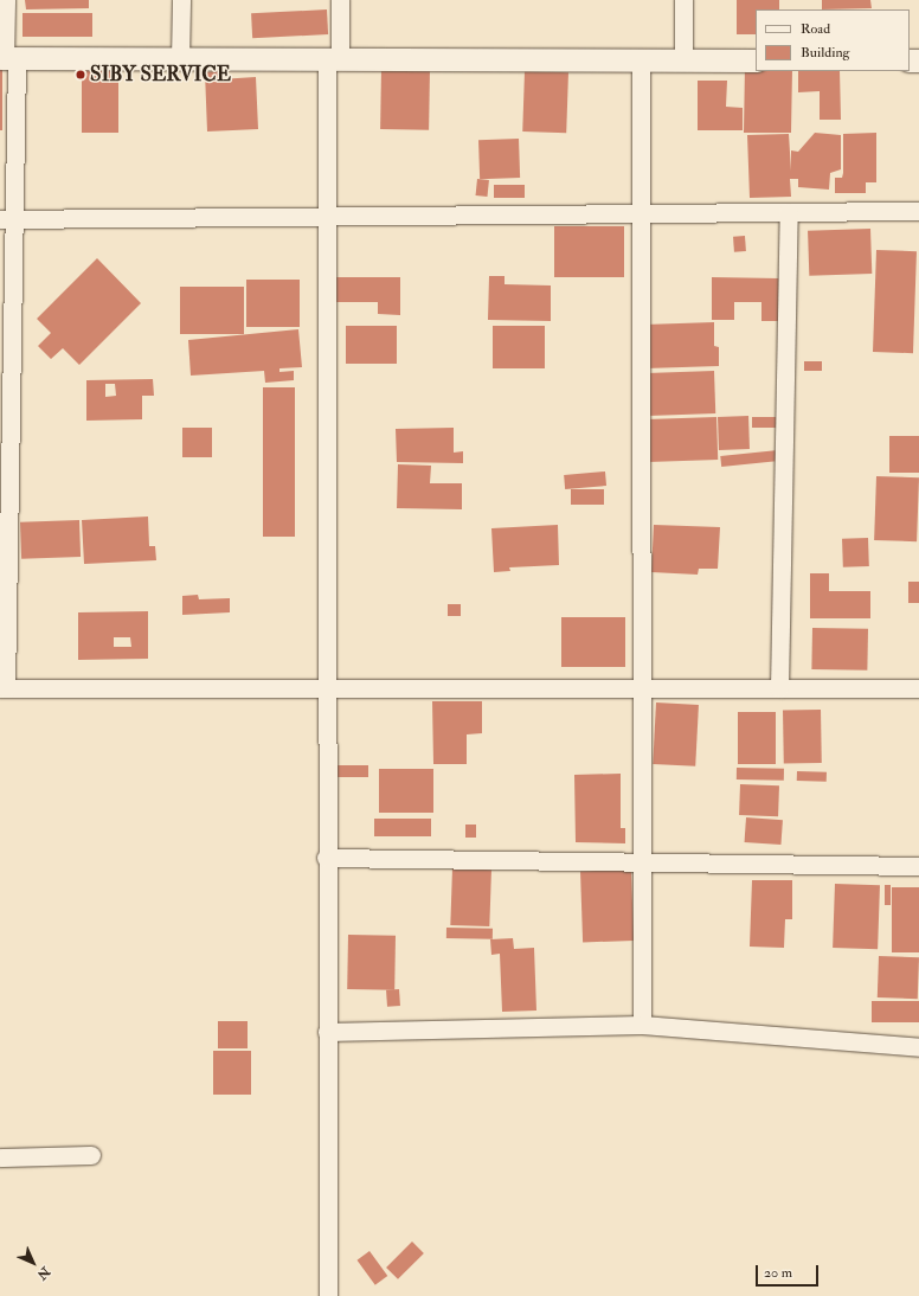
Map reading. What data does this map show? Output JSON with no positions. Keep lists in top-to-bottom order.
{
  "places": ["SIBY SERVICE"],
  "legend": ["Road", "Building"],
  "scale_bar": "20 m",
  "north": "bottom right"
}
